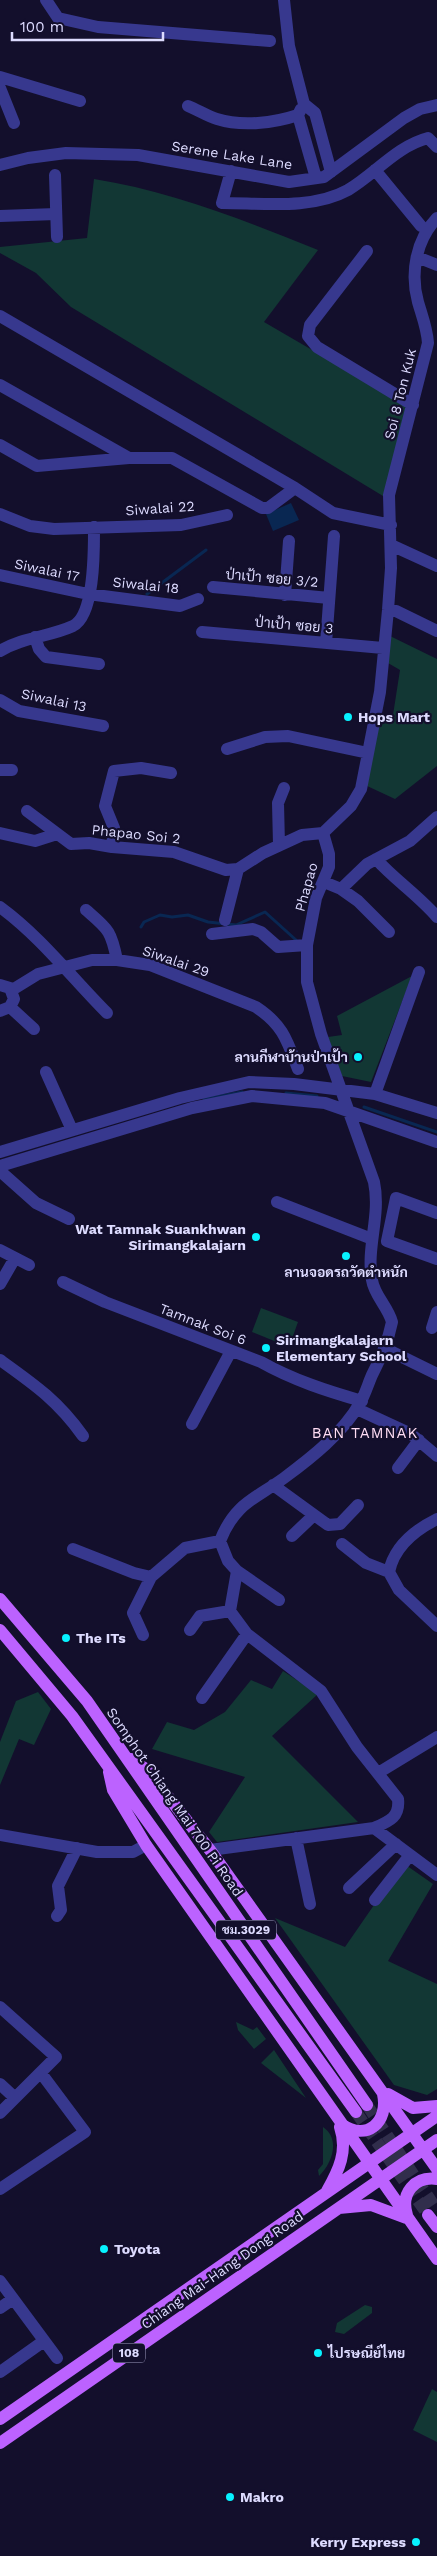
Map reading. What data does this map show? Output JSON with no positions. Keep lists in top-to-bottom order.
{
  "streets": {
    "main road": [
      "Somphot Chiang Mai 700 Pi Road",
      "ชม.3029",
      "Chiang Mai-Hang Dong Road",
      "108"
    ],
    "street": [
      "Serene Lake Lane",
      "Soi 8 Ton Kuk",
      "Siwalai 22",
      "Siwalai 17",
      "ป่าเป้า ซอย 3/2",
      "Siwalai 18",
      "ป่าเป้า ซอย 3",
      "Siwalai 13",
      "Phapao Soi 2",
      "Phapao",
      "Siwalai 29",
      "Tamnak Soi 6"
    ]
  },
  "crossings": [
    ["Siwalai 17", "Siwalai 18"],
    ["Phapao", "Tamnak Soi 6"]
  ],
  "districts": ["BAN TAMNAK"],
  "places": [
    "Hops Mart",
    "ลานกีฬาบ้านป่าเป้า",
    "Wat Tamnak Suankhwan Sirimangkalajarn",
    "ลานจอดรถวัดตำหนัก",
    "Sirimangkalajarn Elementary School",
    "The ITs",
    "Toyota",
    "ไปรษณีย์ไทย",
    "Makro",
    "Kerry Express"
  ],
  "scale_bar": "100 m"
}
